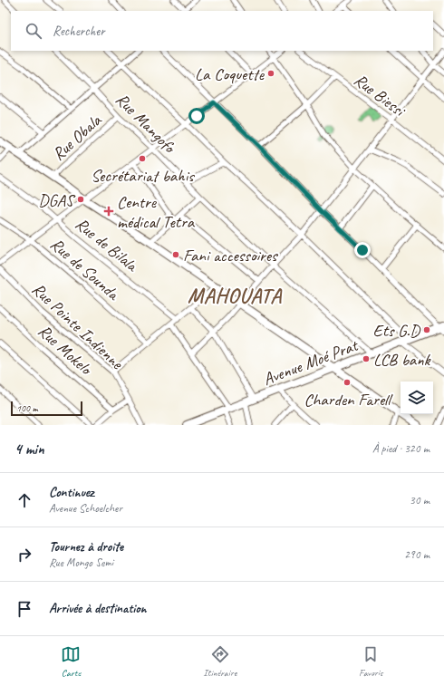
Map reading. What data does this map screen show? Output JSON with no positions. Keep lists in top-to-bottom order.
{
  "streets": {
    "street": [
      "Rue Biessi",
      "Rue Mangofo",
      "Rue Obala",
      "Rue de Bilala",
      "Rue de Sounda",
      "Rue Pointe Indienne",
      "Rue Mokelo",
      "Avenue Moé Prat"
    ]
  },
  "crossings": [
    ["Rue Mangofo", "Rue Obala"],
    ["Rue Mangofo", "Avenue Moé Prat"]
  ],
  "districts": ["MAHOUATA"],
  "places": {
    "other": [
      "La Coquette",
      "Secrétariat bahis",
      "DGAS",
      "Fani accessoires",
      "Ets G.D",
      "LCB bank",
      "Charden Farell"
    ],
    "health": ["Centre médical Tetra"]
  },
  "scale_bar": "100 m",
  "page": {
    "search": "Rechercher",
    "scale": "100 m",
    "heading": ["4 min", "À pied · 320 m"],
    "list": [
      ["Continuez", "Avenue Schoelcher", "30 m"],
      ["Tournez à droite", "Rue Mongo Semi", "290 m"],
      "Arrivée à destination"
    ],
    "nav": ["Carte", "Itinéraire", "Favoris"]
  }
}
